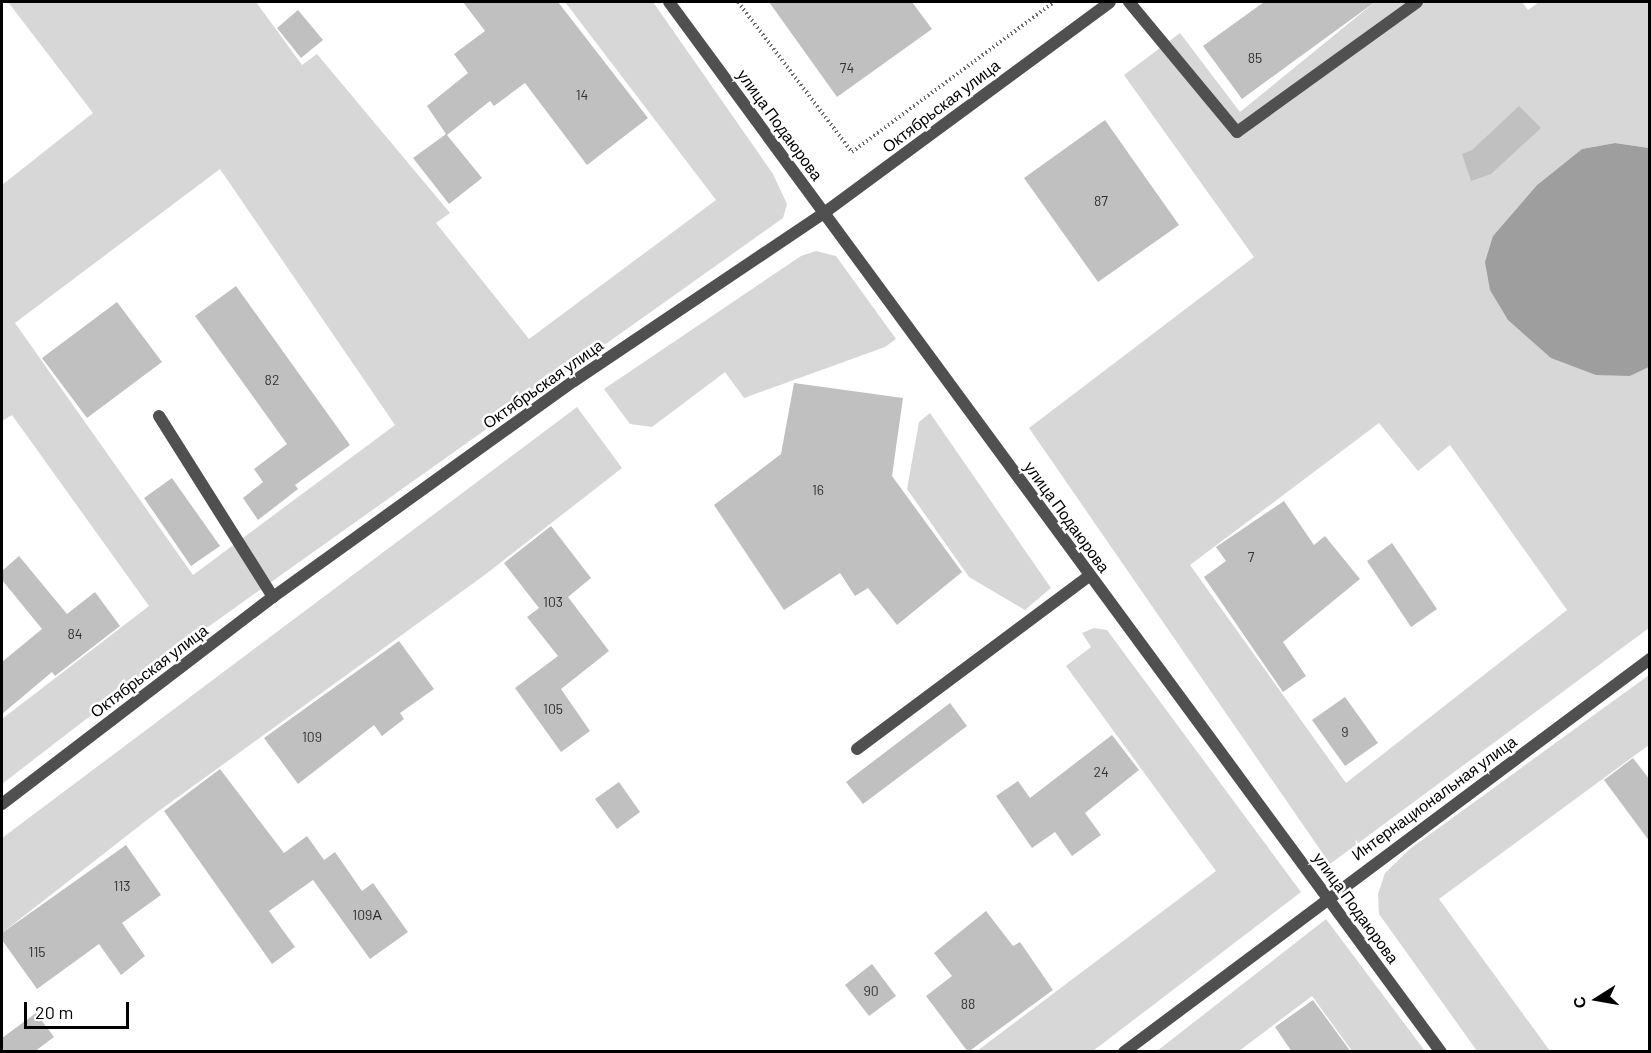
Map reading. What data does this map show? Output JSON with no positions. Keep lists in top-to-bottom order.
{
  "streets": {
    "street": ["Октябрьская улица", "улица Подаюрова", "Интернациональная улица"]
  },
  "crossings": [
    ["Октябрьская улица", "улица Подаюрова"],
    ["улица Подаюрова", "Интернациональная улица"]
  ],
  "house_numbers": [
    "85",
    "74",
    "14",
    "87",
    "82",
    "16",
    "7",
    "103",
    "84",
    "105",
    "9",
    "109",
    "24",
    "113",
    "109А",
    "115",
    "90",
    "88"
  ],
  "scale_bar": "20 m",
  "north": "left"
}
